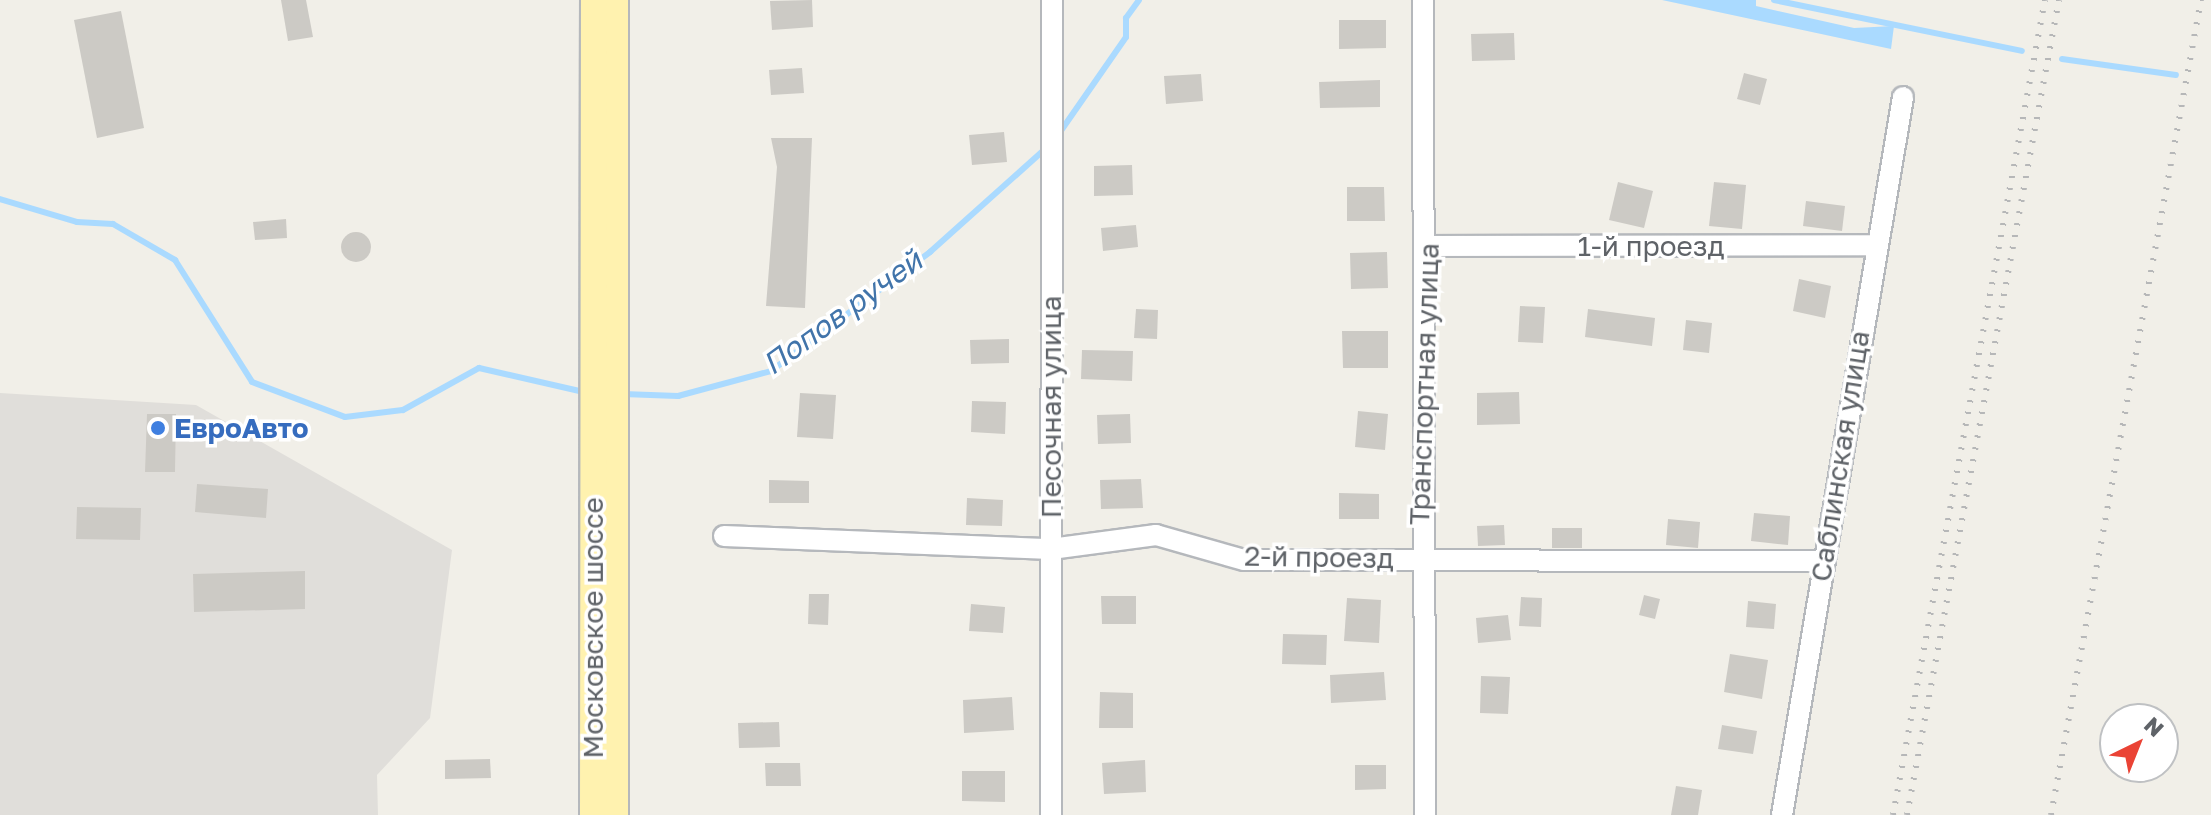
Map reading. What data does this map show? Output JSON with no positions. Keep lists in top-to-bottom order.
{
  "streets": {
    "main road": ["Московское шоссе"],
    "street": [
      "1-й проезд",
      "Транспортная улица",
      "Песочная улица",
      "Саблинская улица",
      "2-й проезд"
    ]
  },
  "crossings": [
    ["1-й проезд", "Транспортная улица"],
    ["1-й проезд", "Саблинская улица"],
    ["Транспортная улица", "2-й проезд"],
    ["Песочная улица", "2-й проезд"],
    ["Саблинская улица", "2-й проезд"]
  ],
  "water": ["Попов ручей"],
  "places": ["ЕвроАвто"],
  "north": "top right"
}
